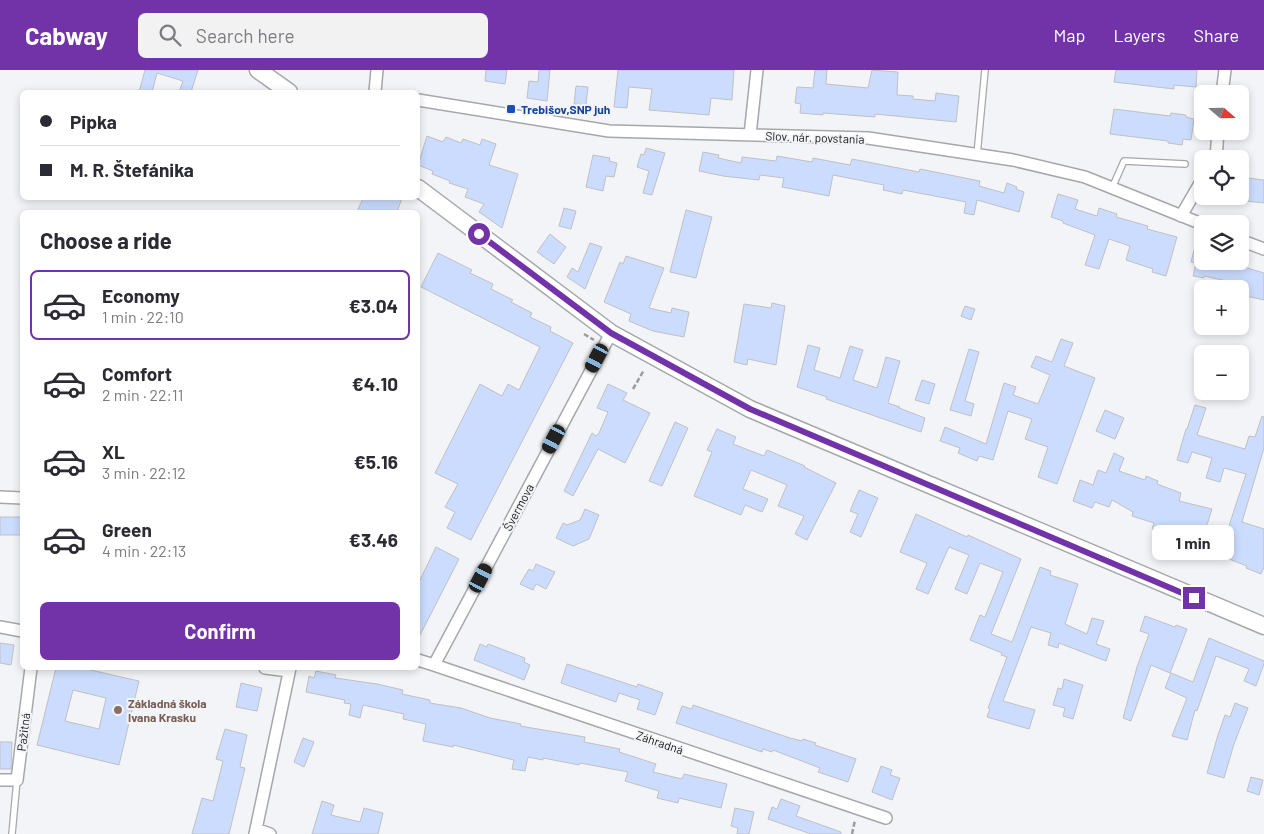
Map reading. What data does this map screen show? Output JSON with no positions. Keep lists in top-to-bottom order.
{
  "streets": {
    "street": [
      "Slov. nár. povstania",
      "Švermova",
      "Pažitná",
      "Záhradná"
    ]
  },
  "crossings": [
    ["Švermova", "Záhradná"]
  ],
  "places": {
    "transit": ["Trebišov,SNP juh"],
    "other": ["Základná škola Ivana Krasku"]
  },
  "north": "right",
  "page": {
    "header": "Cabway",
    "search": "Search here",
    "nav": ["Map", "Layers", "Share"],
    "map_buttons": ["+", "−"],
    "banner": ["Pipka", "M. R. Štefánika"],
    "heading": "Choose a ride",
    "list": [
      {
        "name": "Economy",
        "note": "1 min · 22:10",
        "value": "€3.04"
      },
      {
        "name": "Comfort",
        "note": "2 min · 22:11",
        "value": "€4.10"
      },
      {
        "name": "XL",
        "note": "3 min · 22:12",
        "value": "€5.16"
      },
      {
        "name": "Green",
        "note": "4 min · 22:13",
        "value": "€3.46"
      }
    ],
    "bubble": "1 min",
    "buttons": "Confirm"
  }
}
